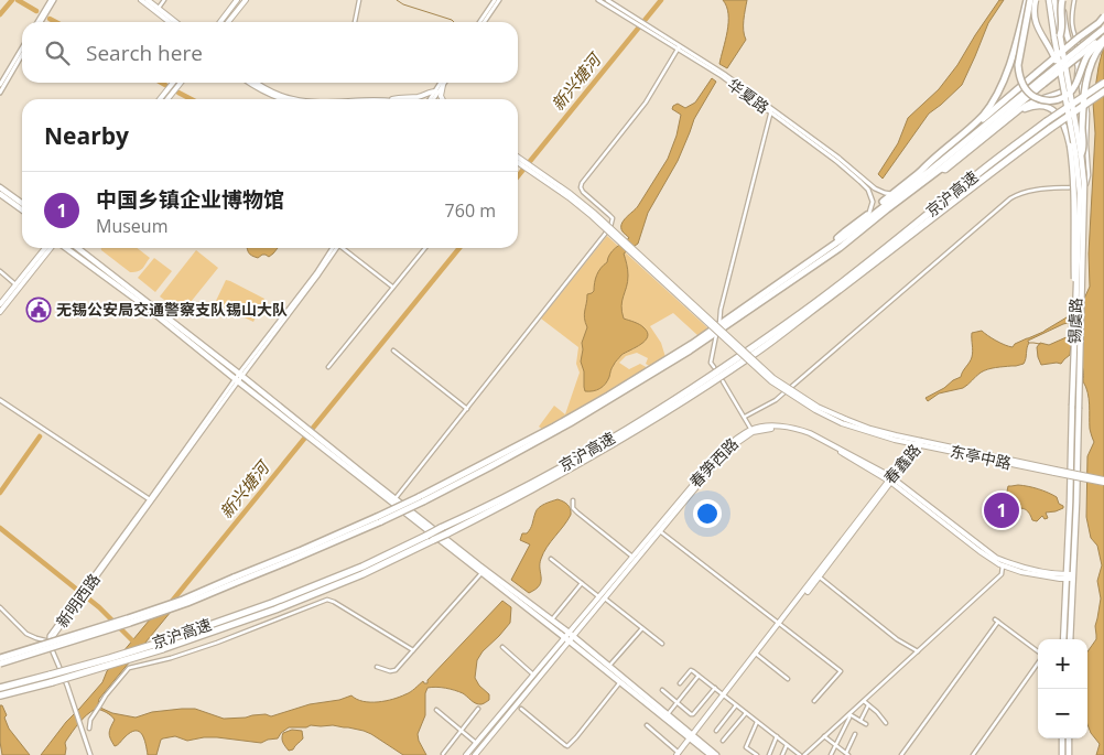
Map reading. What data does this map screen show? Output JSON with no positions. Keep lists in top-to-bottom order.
{
  "streets": {
    "highway": ["京沪高速"],
    "main road": [
      "锡虞路",
      "东亭中路",
      "春笋西路",
      "春鑫路"
    ],
    "street": ["华夏路", "新明西路"]
  },
  "crossings": [
    ["锡虞路", "春笋西路"],
    ["东亭中路", "春鑫路"],
    ["春笋西路", "春鑫路"]
  ],
  "water": ["新兴塘河"],
  "places": {
    "public building": ["无锡公安局交通警察支队锡山大队"]
  },
  "page": {
    "search": "Search here",
    "heading": "Nearby",
    "list": [
      {
        "mark": "1",
        "name": "中国乡镇企业博物馆",
        "note": "Museum",
        "value": "760 m"
      }
    ],
    "pins": "1",
    "map_buttons": ["+", "−"]
  }
}
